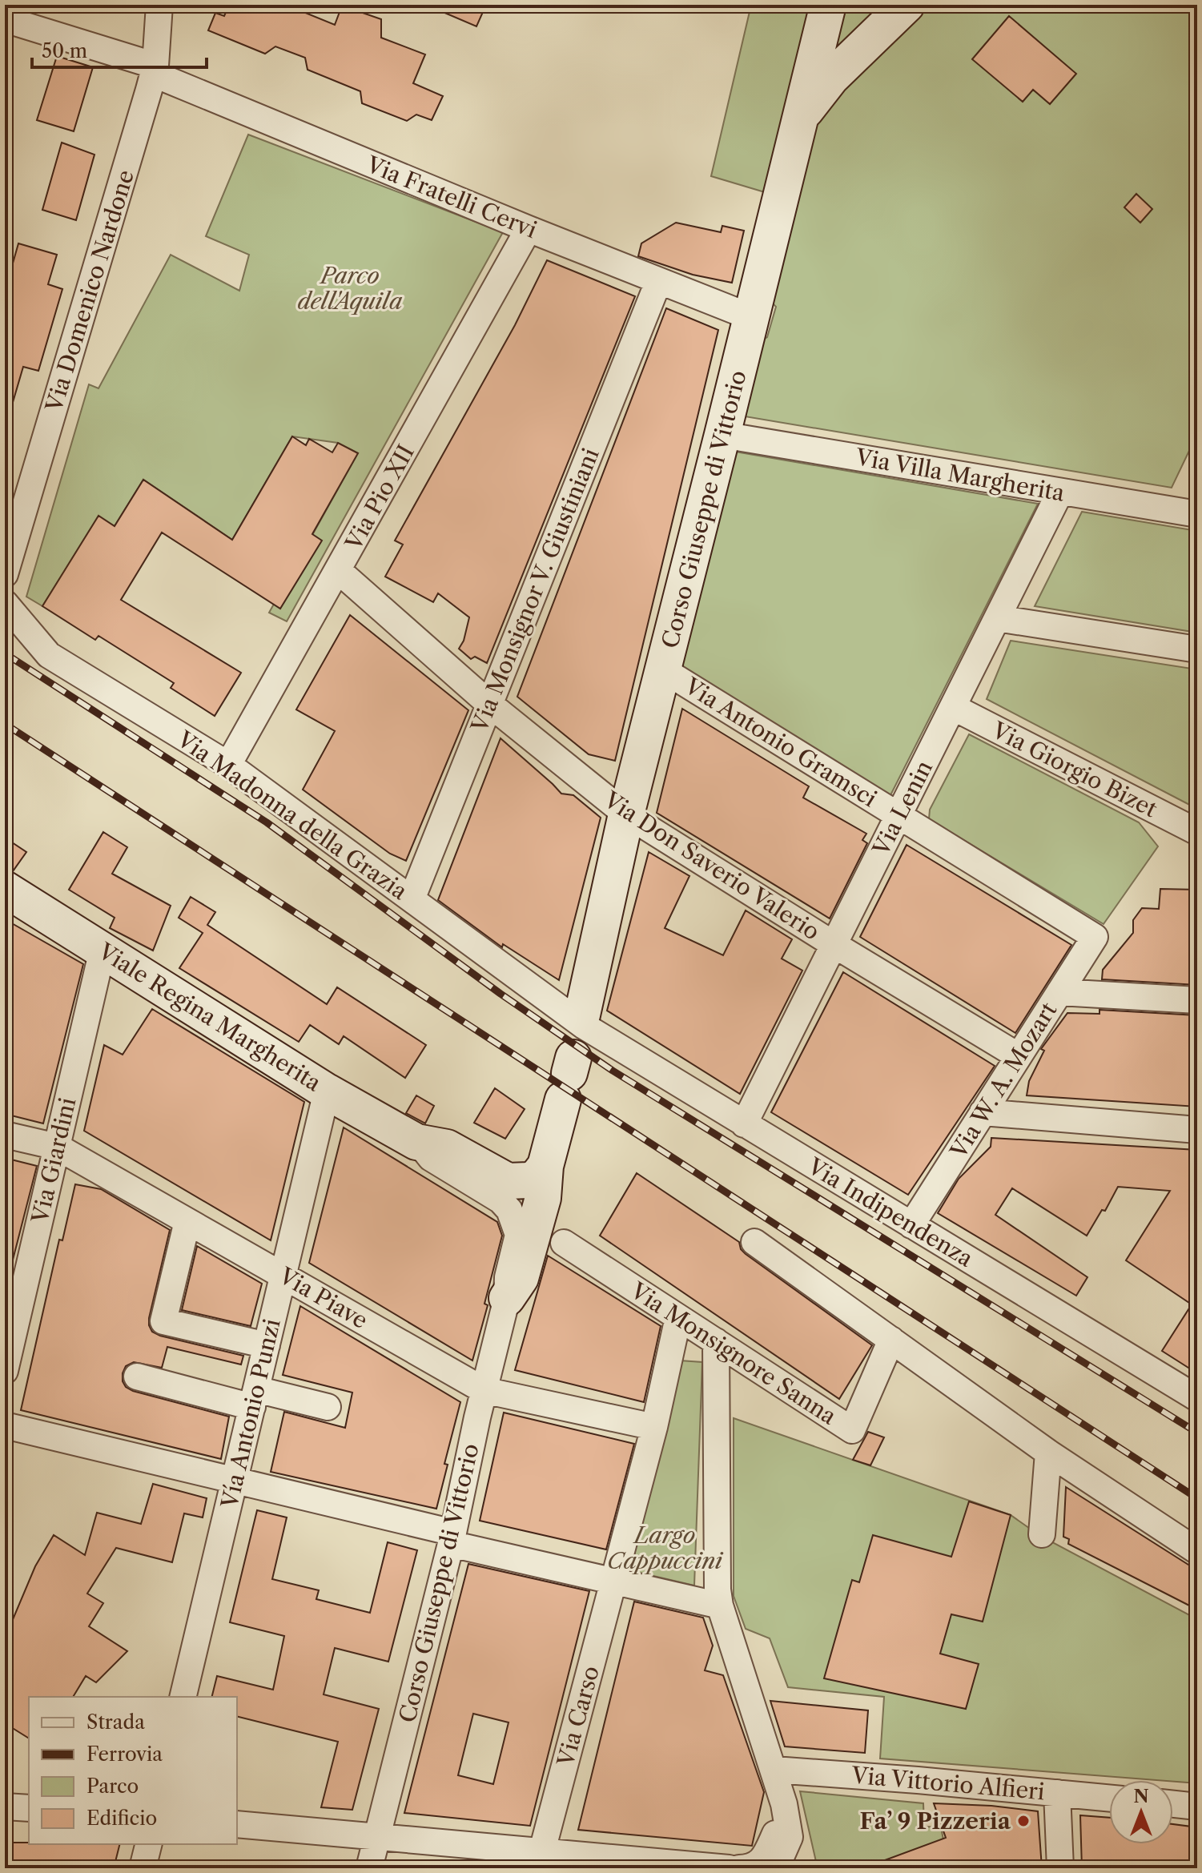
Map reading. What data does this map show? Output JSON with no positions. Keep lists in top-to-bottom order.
{
  "streets": {
    "street": [
      "Via Fratelli Cervi",
      "Via Domenico Nardone",
      "Via Villa Margherita",
      "Via Pio XII",
      "Corso Giuseppe di Vittorio",
      "Via Monsignor V. Giustiniani",
      "Via Antonio Gramsci",
      "Via Giorgio Bizet",
      "Via Lenin",
      "Via Madonna della Grazia",
      "Via Don Saverio Valerio",
      "Viale Regina Margherita",
      "Via W. A. Mozart",
      "Via Giardini",
      "Via Indipendenza",
      "Via Piave",
      "Via Monsignore Sanna",
      "Vía Antonio Punzi",
      "Via Carso",
      "Via Vittorio Alfieri"
    ]
  },
  "crossings": [
    ["Via Fratelli Cervi", "Via Domenico Nardone"],
    ["Via Fratelli Cervi", "Via Pio XII"],
    ["Via Fratelli Cervi", "Corso Giuseppe di Vittorio"],
    ["Via Fratelli Cervi", "Via Monsignor V. Giustiniani"],
    ["Via Villa Margherita", "Corso Giuseppe di Vittorio"],
    ["Via Villa Margherita", "Via Lenin"],
    ["Via Pio XII", "Via Madonna della Grazia"],
    ["Via Pio XII", "Via Don Saverio Valerio"],
    ["Corso Giuseppe di Vittorio", "Via Antonio Gramsci"],
    ["Corso Giuseppe di Vittorio", "Via Madonna della Grazia"],
    ["Corso Giuseppe di Vittorio", "Via Don Saverio Valerio"],
    ["Corso Giuseppe di Vittorio", "Viale Regina Margherita"],
    ["Corso Giuseppe di Vittorio", "Via Indipendenza"],
    ["Corso Giuseppe di Vittorio", "Via Piave"],
    ["Via Monsignor V. Giustiniani", "Via Madonna della Grazia"],
    ["Via Monsignor V. Giustiniani", "Via Don Saverio Valerio"],
    ["Via Antonio Gramsci", "Via Lenin"],
    ["Via Antonio Gramsci", "Via W. A. Mozart"],
    ["Via Giorgio Bizet", "Via Lenin"],
    ["Via Lenin", "Via Don Saverio Valerio"],
    ["Via Lenin", "Via Indipendenza"],
    ["Via Madonna della Grazia", "Via Indipendenza"],
    ["Via Don Saverio Valerio", "Via W. A. Mozart"],
    ["Viale Regina Margherita", "Via Giardini"],
    ["Viale Regina Margherita", "Vía Antonio Punzi"],
    ["Via W. A. Mozart", "Via Indipendenza"],
    ["Via Giardini", "Via Piave"],
    ["Via Piave", "Vía Antonio Punzi"]
  ],
  "parks": ["Parco dell'Aquila", "Largo Cappuccini"],
  "places": ["Fa’ 9 Pizzeria"],
  "legend": [
    "Strada",
    "Ferrovia",
    "Parco",
    "Edificio"
  ],
  "scale_bar": "50 m",
  "north": "top"
}
